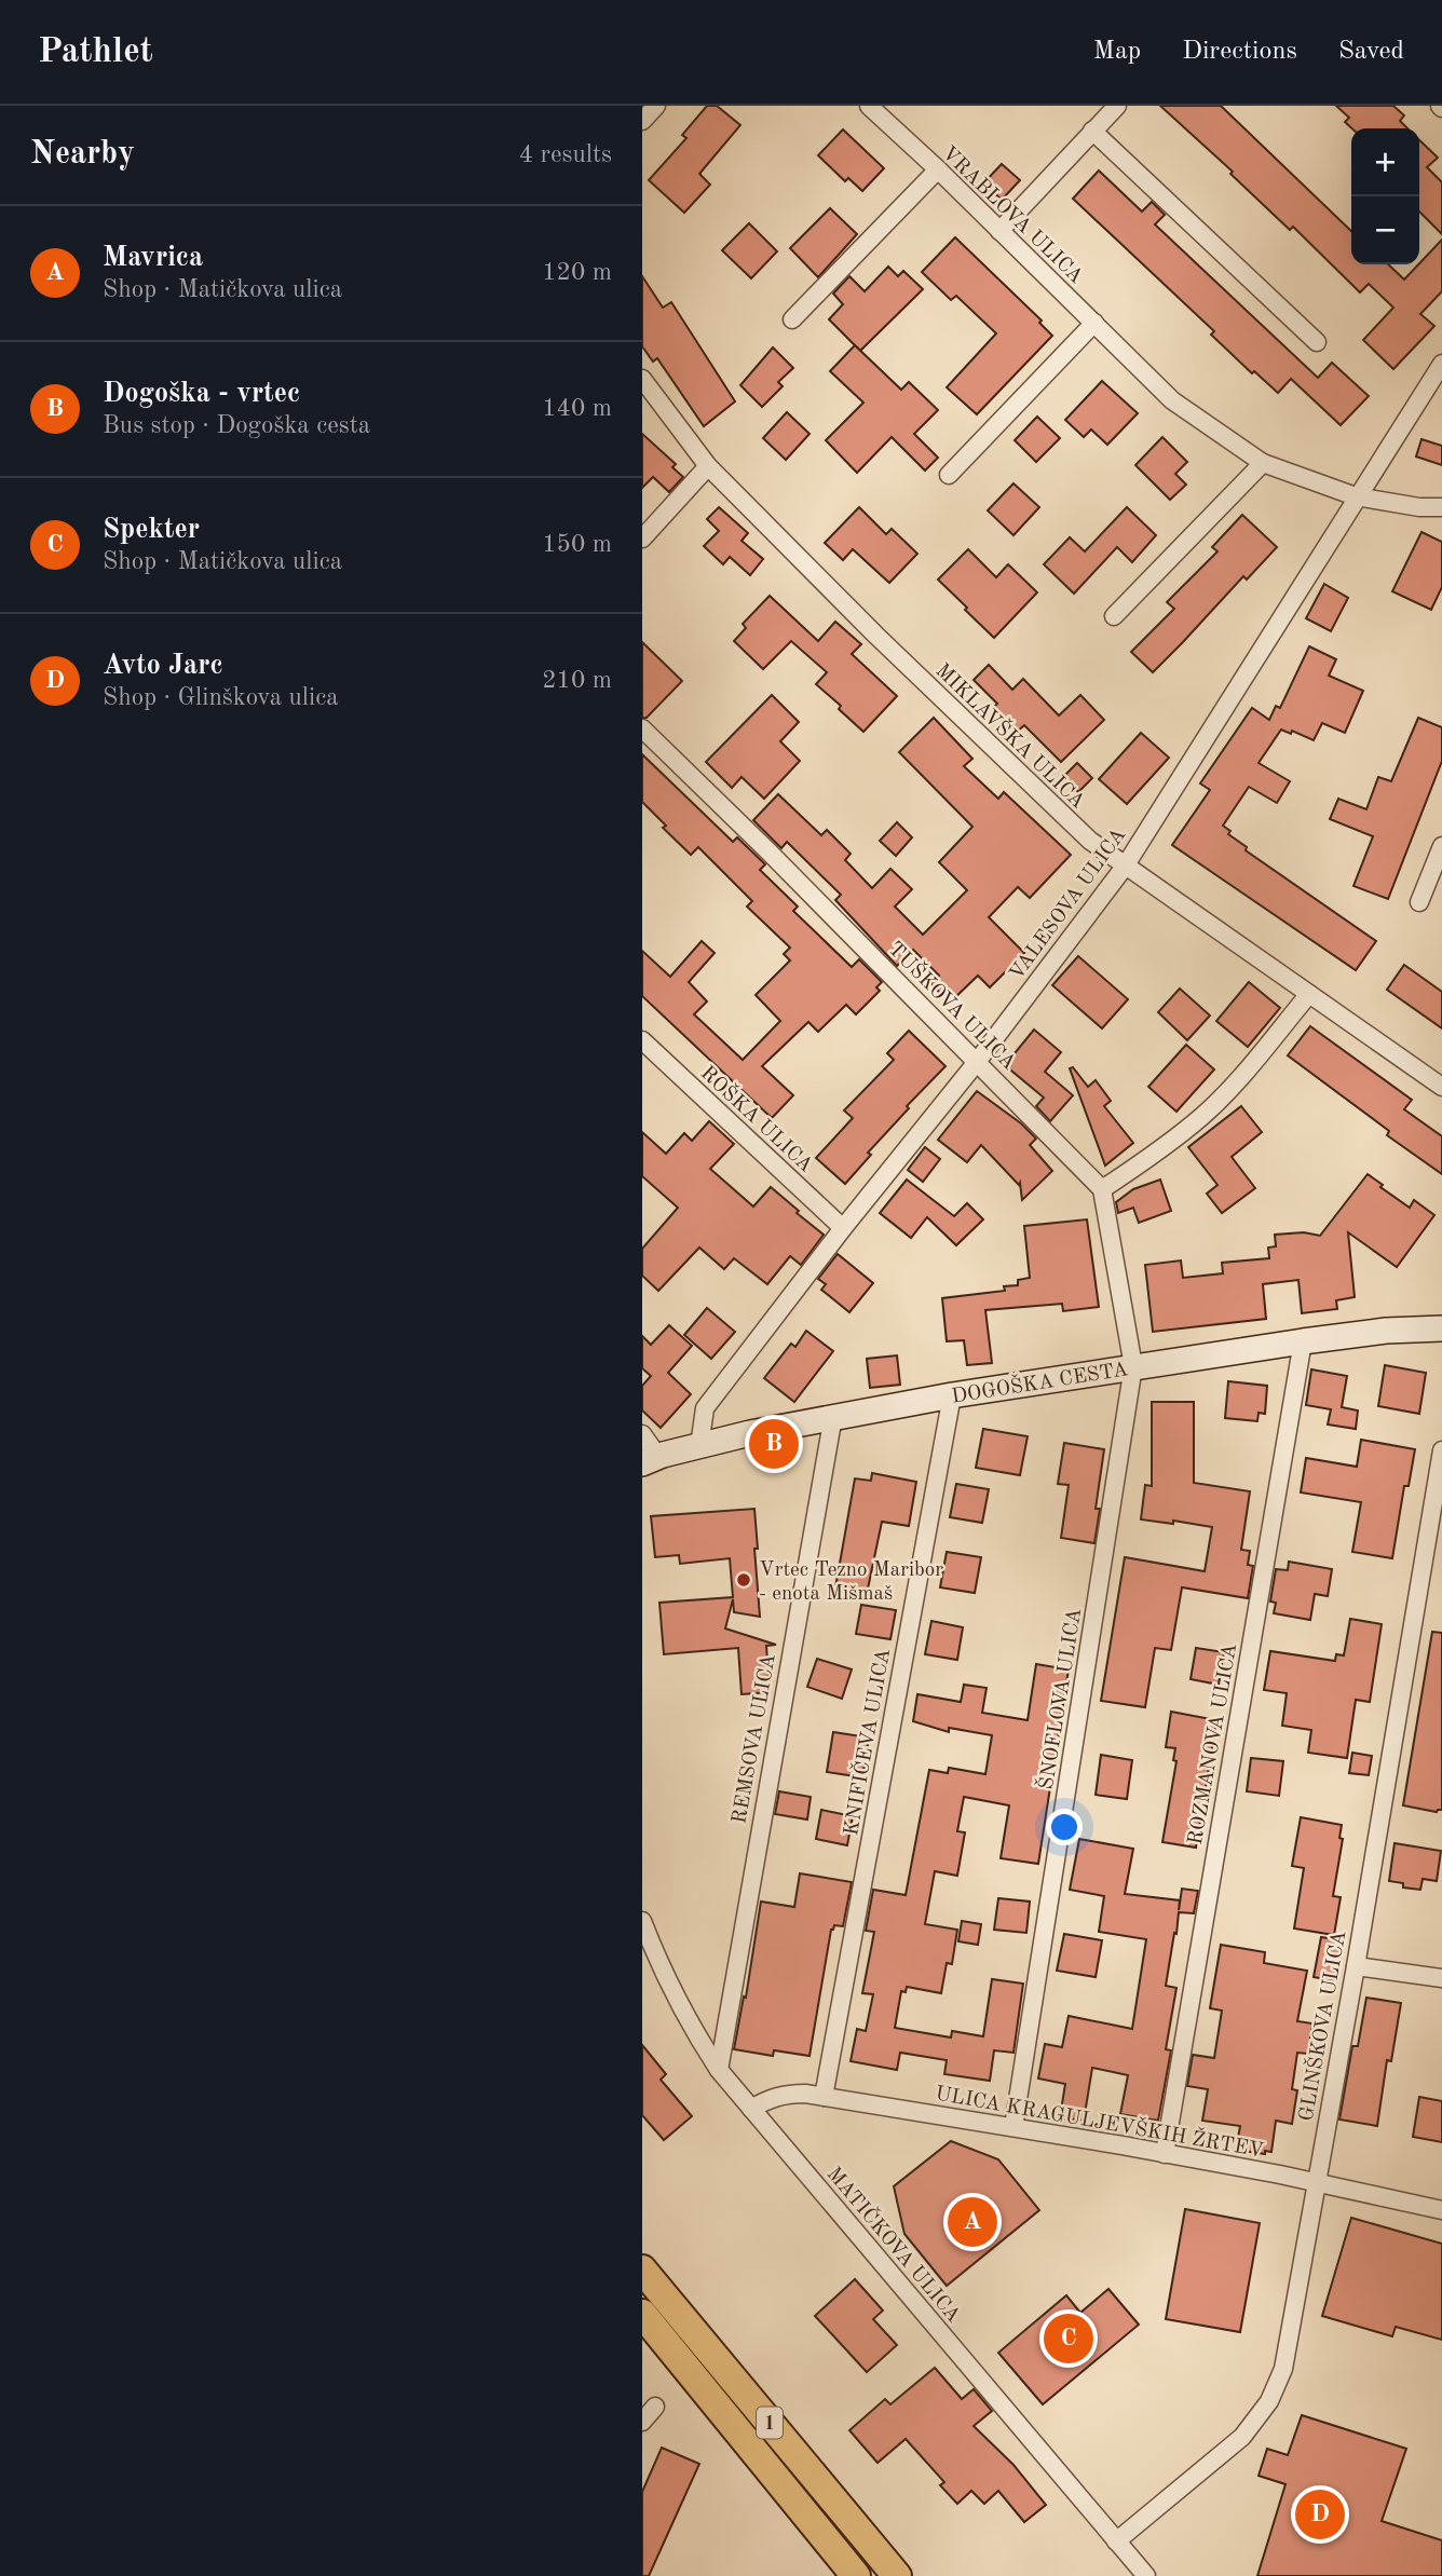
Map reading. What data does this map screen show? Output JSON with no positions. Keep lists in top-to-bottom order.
{
  "streets": {
    "main road": ["1"],
    "street": [
      "VRABLOVA ULICA",
      "MIKLAVŠKA ULICA",
      "VALESOVA ULICA",
      "TUŠKOVA ULICA",
      "ROŠKA ULICA",
      "DOGOŠKA CESTA",
      "ŠNOFLOVA ULICA",
      "REMSOVA ULICA",
      "KNIFIČEVA ULICA",
      "ROZMANOVA ULICA",
      "GLINŠKOVA ULICA",
      "ULICA KRAGULJEVŠKIH ŽRTEV",
      "MATIČKOVA ULICA"
    ]
  },
  "crossings": [
    ["VRABLOVA ULICA", "VALESOVA ULICA"],
    ["MIKLAVŠKA ULICA", "VALESOVA ULICA"],
    ["VALESOVA ULICA", "TUŠKOVA ULICA"],
    ["VALESOVA ULICA", "ROŠKA ULICA"],
    ["VALESOVA ULICA", "DOGOŠKA CESTA"],
    ["DOGOŠKA CESTA", "ŠNOFLOVA ULICA"],
    ["DOGOŠKA CESTA", "REMSOVA ULICA"],
    ["DOGOŠKA CESTA", "KNIFIČEVA ULICA"],
    ["DOGOŠKA CESTA", "ROZMANOVA ULICA"],
    ["ŠNOFLOVA ULICA", "ULICA KRAGULJEVŠKIH ŽRTEV"],
    ["REMSOVA ULICA", "MATIČKOVA ULICA"],
    ["KNIFIČEVA ULICA", "ULICA KRAGULJEVŠKIH ŽRTEV"],
    ["ROZMANOVA ULICA", "ULICA KRAGULJEVŠKIH ŽRTEV"],
    ["GLINŠKOVA ULICA", "ULICA KRAGULJEVŠKIH ŽRTEV"],
    ["GLINŠKOVA ULICA", "MATIČKOVA ULICA"],
    ["ULICA KRAGULJEVŠKIH ŽRTEV", "MATIČKOVA ULICA"]
  ],
  "places": ["Vrtec Tezno Maribor - enota Mišmaš"],
  "page": {
    "header": "Pathlet",
    "nav": ["Map", "Directions", "Saved"],
    "heading": ["Nearby", "4 results"],
    "map_buttons": ["+", "−"],
    "list": [
      {
        "mark": "A",
        "name": "Mavrica",
        "note": "Shop · Matičkova ulica",
        "value": "120 m"
      },
      {
        "mark": "B",
        "name": "Dogoška - vrtec",
        "note": "Bus stop · Dogoška cesta",
        "value": "140 m"
      },
      {
        "mark": "C",
        "name": "Spekter",
        "note": "Shop · Matičkova ulica",
        "value": "150 m"
      },
      {
        "mark": "D",
        "name": "Avto Jarc",
        "note": "Shop · Glinškova ulica",
        "value": "210 m"
      }
    ],
    "pins": [
      "B",
      "A",
      "C",
      "D"
    ]
  }
}
